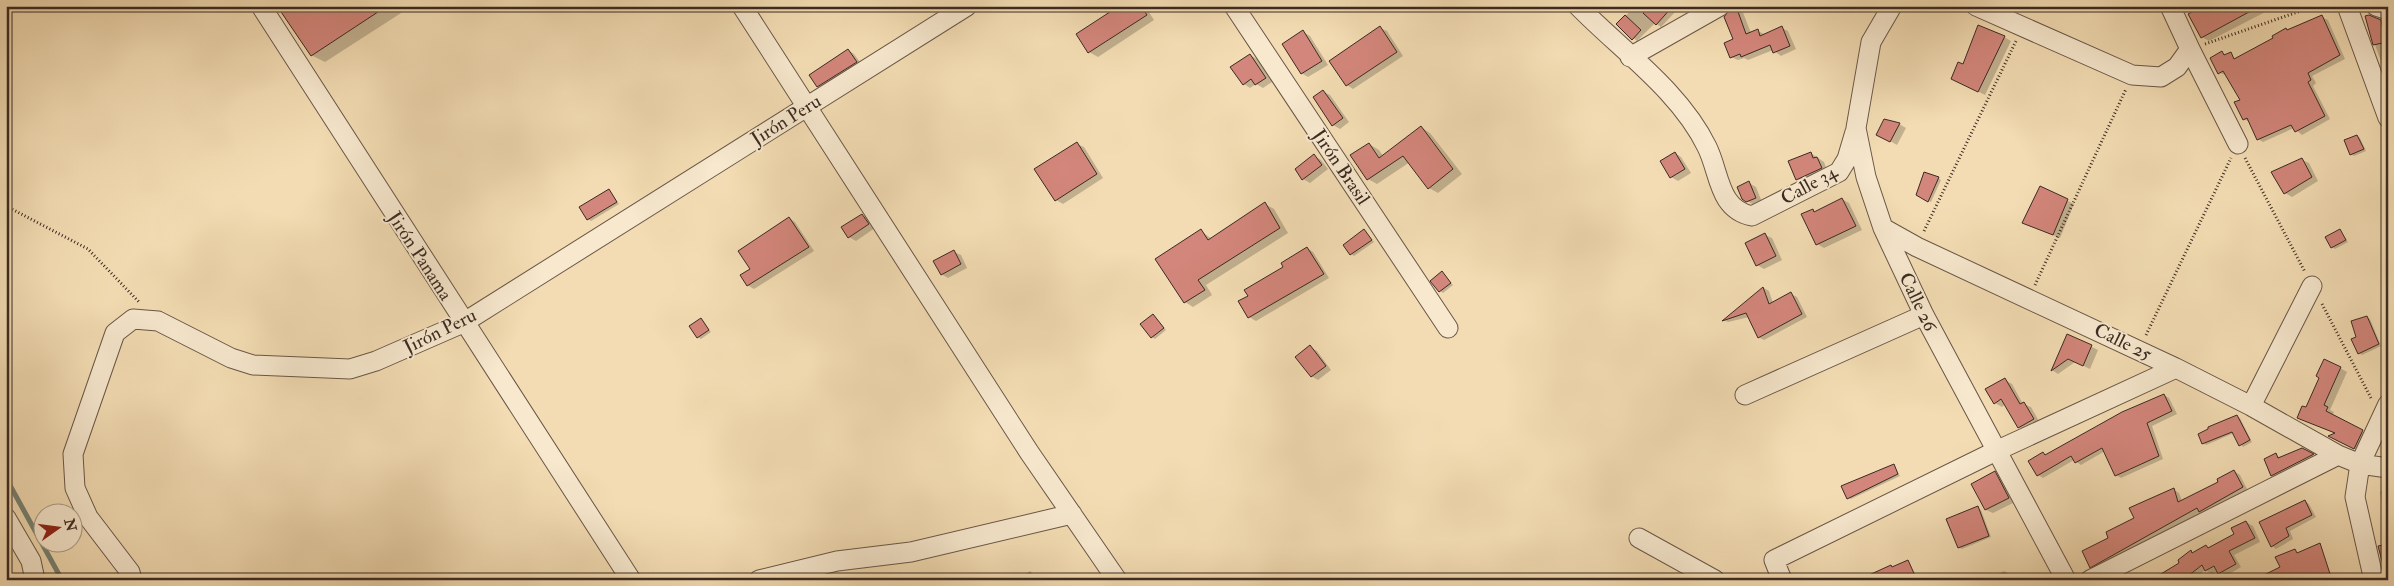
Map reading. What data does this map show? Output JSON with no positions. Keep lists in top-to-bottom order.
{
  "streets": {
    "street": [
      "Jirón Peru",
      "Jirón Brasil",
      "Calle 34",
      "Jirón Panama",
      "Calle 26",
      "Calle 25"
    ]
  },
  "crossings": [
    ["Jirón Peru", "Jirón Panama"],
    ["Calle 34", "Calle 26"],
    ["Calle 26", "Calle 25"]
  ],
  "north": "right"
}
